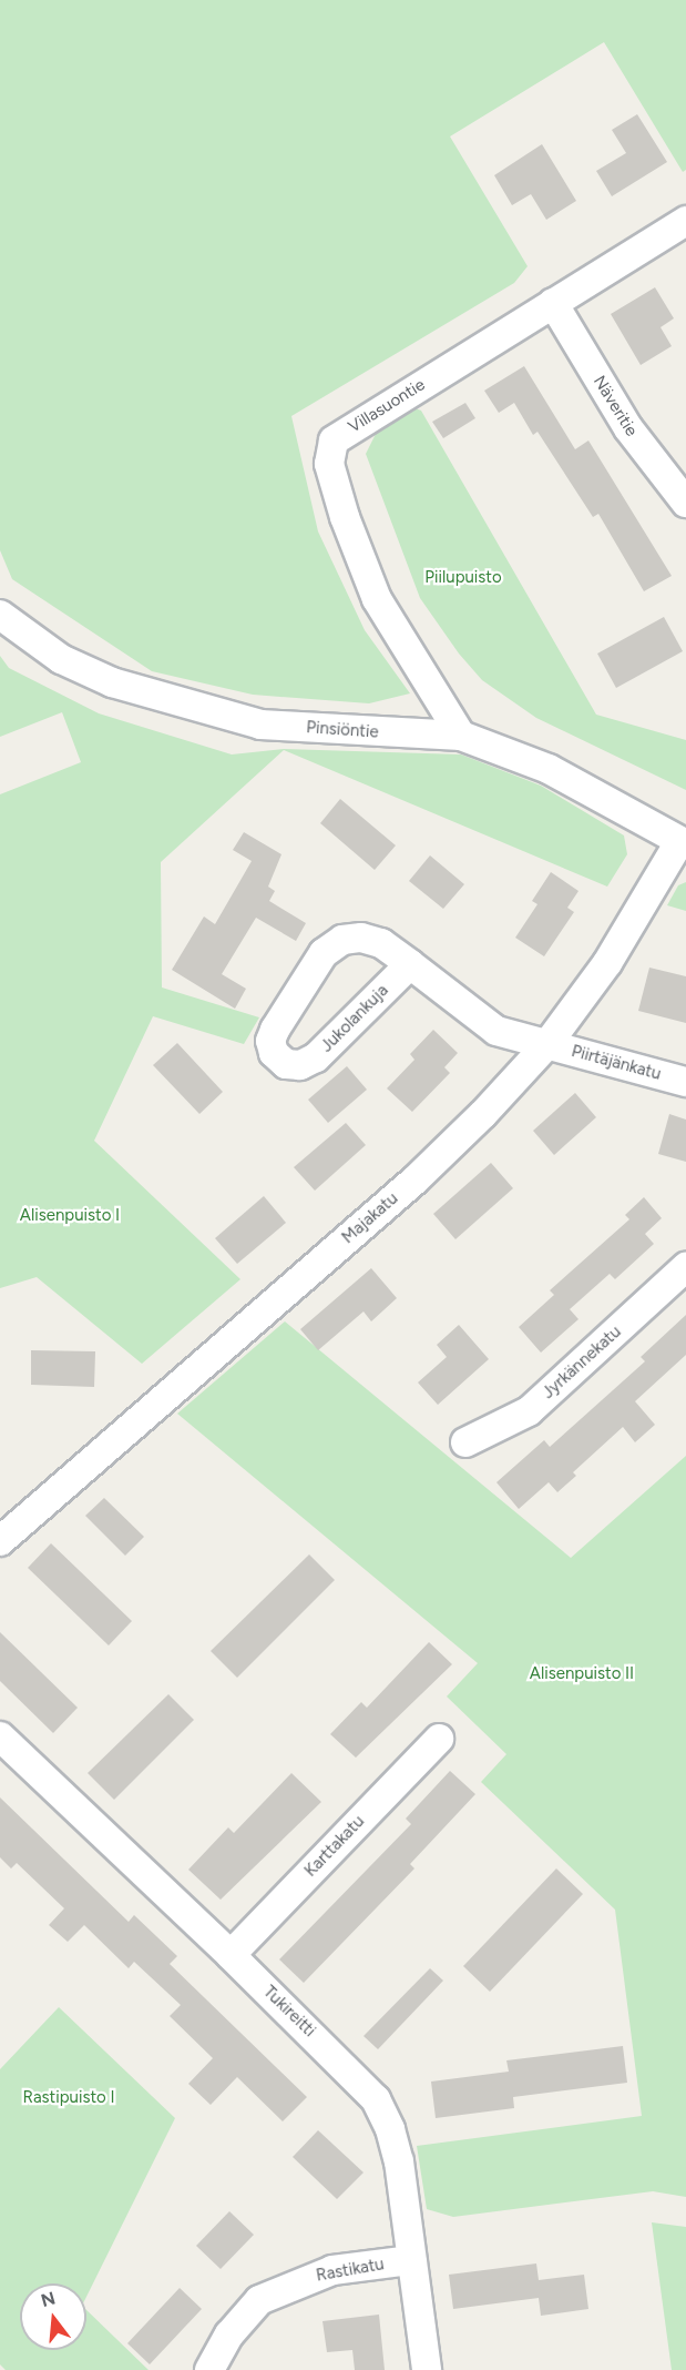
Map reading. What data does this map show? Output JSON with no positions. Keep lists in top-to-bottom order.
{
  "streets": {
    "street": [
      "Villasuontie",
      "Näveritie",
      "Pinsiöntie",
      "Jukolankuja",
      "Piirtäjänkatu",
      "Majakatu",
      "Jyrkännekatu",
      "Karttakatu",
      "Tukireitti",
      "Rastikatu"
    ]
  },
  "crossings": [
    ["Villasuontie", "Näveritie"],
    ["Villasuontie", "Pinsiöntie"],
    ["Pinsiöntie", "Majakatu"],
    ["Jukolankuja", "Piirtäjänkatu"],
    ["Jukolankuja", "Majakatu"],
    ["Piirtäjänkatu", "Majakatu"],
    ["Karttakatu", "Tukireitti"],
    ["Tukireitti", "Rastikatu"]
  ],
  "parks": [
    "Piilupuisto",
    "Alisenpuisto I",
    "Alisenpuisto II",
    "Rastipuisto I"
  ],
  "north": "top"
}
